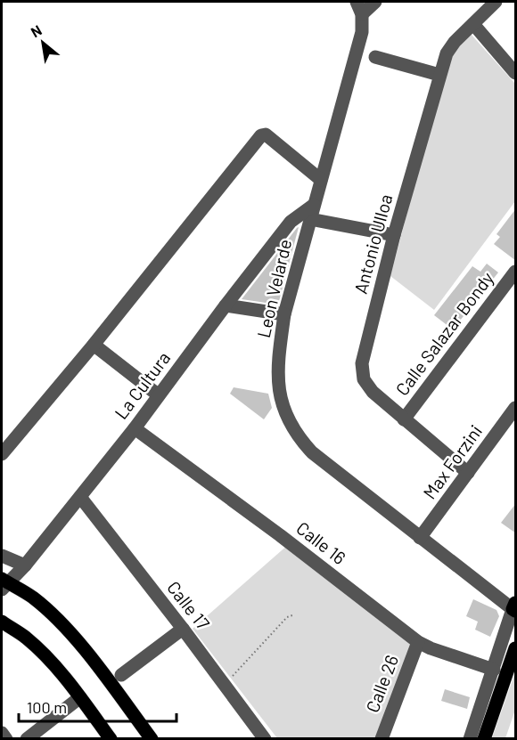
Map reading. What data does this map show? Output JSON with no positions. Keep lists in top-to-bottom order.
{
  "streets": {
    "street": [
      "Antonio Ulloa",
      "Leon Velarde",
      "Calle Salazar Bondy",
      "La Cultura",
      "Max Forzini",
      "Calle 16",
      "Calle 17",
      "Calle 26"
    ]
  },
  "crossings": [
    ["Antonio Ulloa", "Calle Salazar Bondy"],
    ["Antonio Ulloa", "Max Forzini"],
    ["Leon Velarde", "La Cultura"],
    ["Leon Velarde", "Max Forzini"],
    ["La Cultura", "Calle 16"],
    ["La Cultura", "Calle 17"],
    ["Calle 16", "Calle 26"]
  ],
  "scale_bar": "100 m",
  "north": "top left"
}
